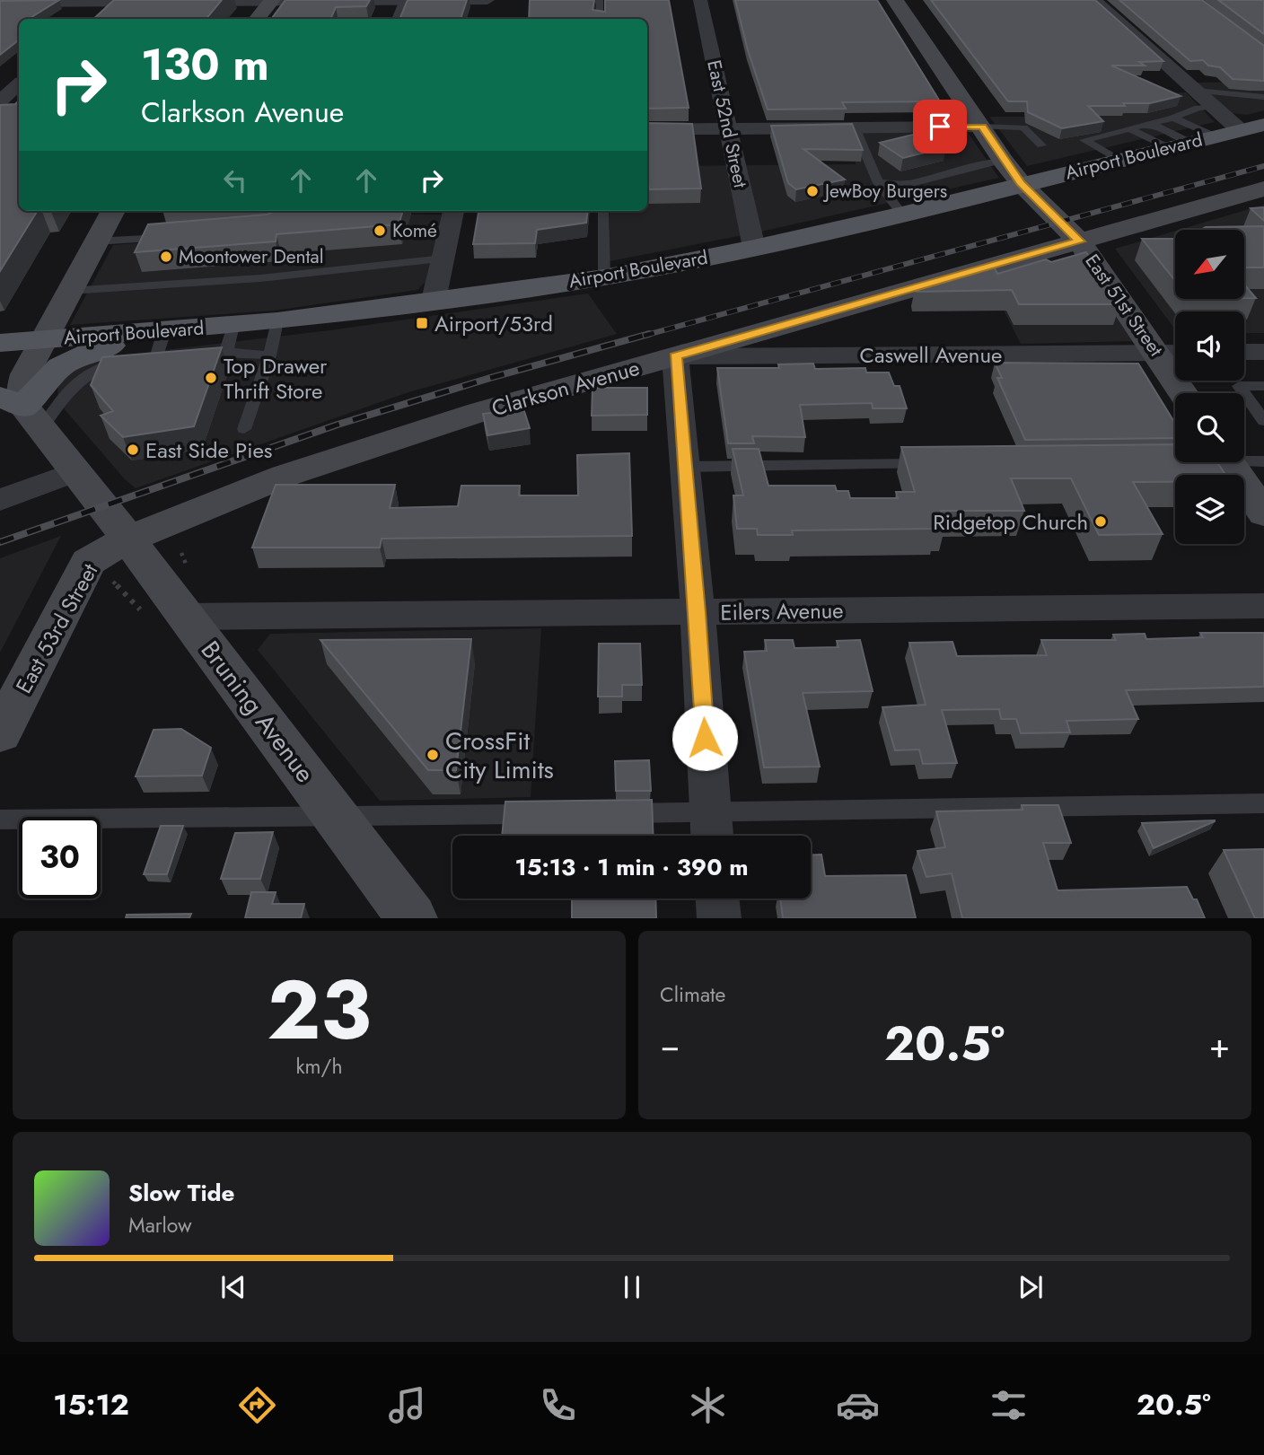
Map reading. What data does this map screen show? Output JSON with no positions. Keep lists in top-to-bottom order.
{
  "streets": {
    "main road": ["Airport Boulevard"],
    "street": [
      "East 52nd Street",
      "East 51st Street",
      "Caswell Avenue",
      "Clarkson Avenue",
      "Eilers Avenue",
      "East 53rd Street",
      "Bruning Avenue"
    ]
  },
  "crossings": [
    ["East 52nd Street", "Airport Boulevard"],
    ["Airport Boulevard", "East 51st Street"],
    ["East 51st Street", "Caswell Avenue"],
    ["East 51st Street", "Clarkson Avenue"],
    ["Caswell Avenue", "Clarkson Avenue"],
    ["Clarkson Avenue", "East 53rd Street"],
    ["Clarkson Avenue", "Bruning Avenue"],
    ["Eilers Avenue", "Bruning Avenue"],
    ["East 53rd Street", "Bruning Avenue"]
  ],
  "places": {
    "other": [
      "JewBoy Burgers",
      "Komé",
      "Moontower Dental",
      "Top Drawer Thrift Store",
      "East Side Pies",
      "Ridgetop Church",
      "CrossFit City Limits"
    ],
    "transit": ["Airport/53rd"]
  },
  "north": "bottom left",
  "page": {
    "turn": ["130 m", "Clarkson Avenue"],
    "limit": "30",
    "trip": "15:13 · 1 min · 390 m",
    "tile": [
      ["23", "km/h"],
      "Climate"
    ],
    "heat": ["−", "20.5°", "+"],
    "song": ["Slow Tide", "Marlow"],
    "tabs": ["15:12", "20.5°"]
  }
}
